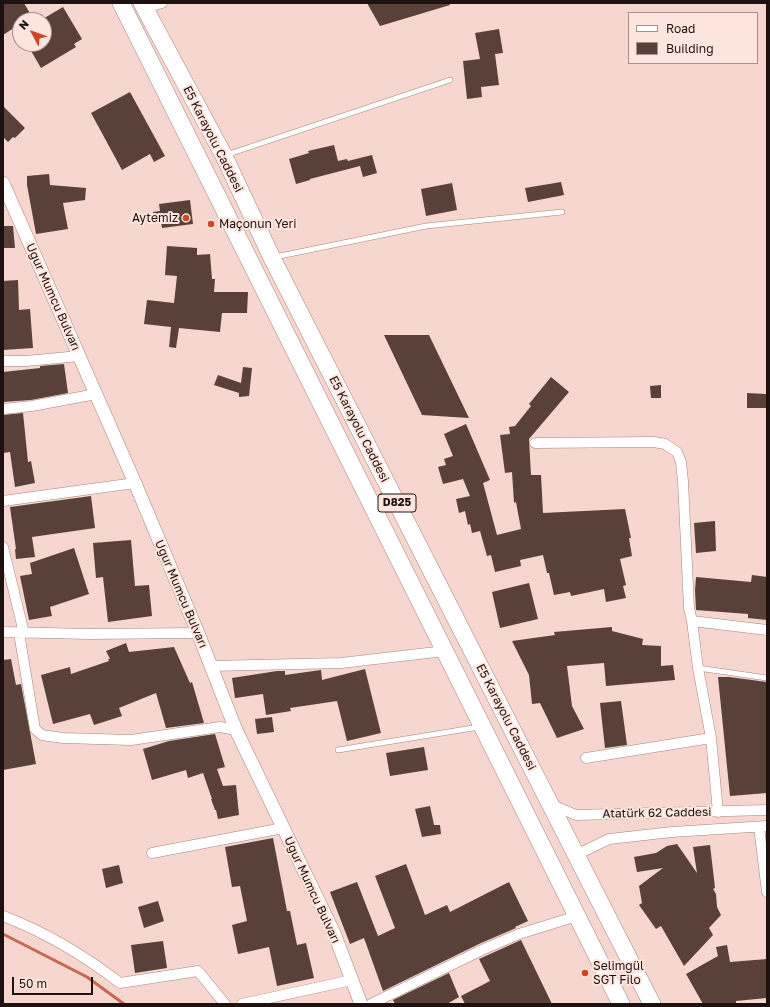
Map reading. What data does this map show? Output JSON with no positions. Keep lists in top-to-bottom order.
{
  "streets": {
    "highway": ["E5 Karayolu Caddesi", "D825"],
    "street": ["Uğur Mumcu Bulvarı", "Atatürk 62 Caddesi"]
  },
  "crossings": [
    ["E5 Karayolu Caddesi", "Atatürk 62 Caddesi"]
  ],
  "places": ["Aytemiz", "Maçonun Yeri", "Selimgül SGT Filo"],
  "legend": ["Road", "Building"],
  "scale_bar": "50 m",
  "north": "top left"
}
